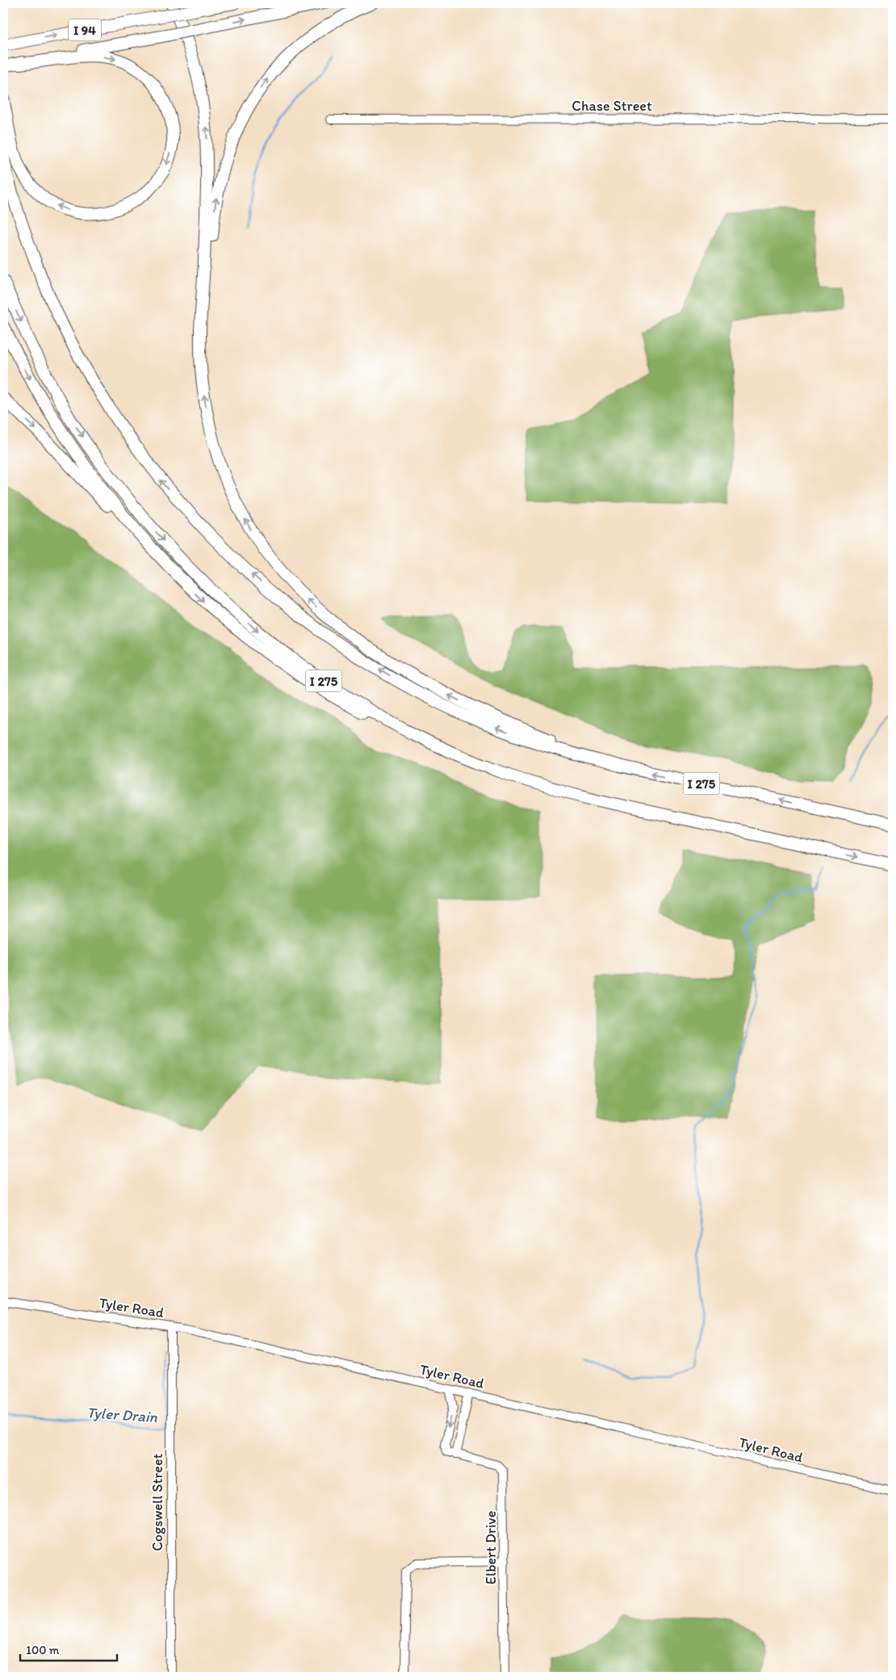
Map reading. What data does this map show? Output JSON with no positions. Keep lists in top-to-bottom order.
{
  "streets": {
    "highway": ["I 94", "I 275"],
    "street": [
      "Chase Street",
      "Tyler Road",
      "Cogswell Street",
      "Elbert Drive"
    ]
  },
  "crossings": [
    ["Tyler Road", "Cogswell Street"]
  ],
  "water": ["Tyler Drain"],
  "scale_bar": "100 m"
}
